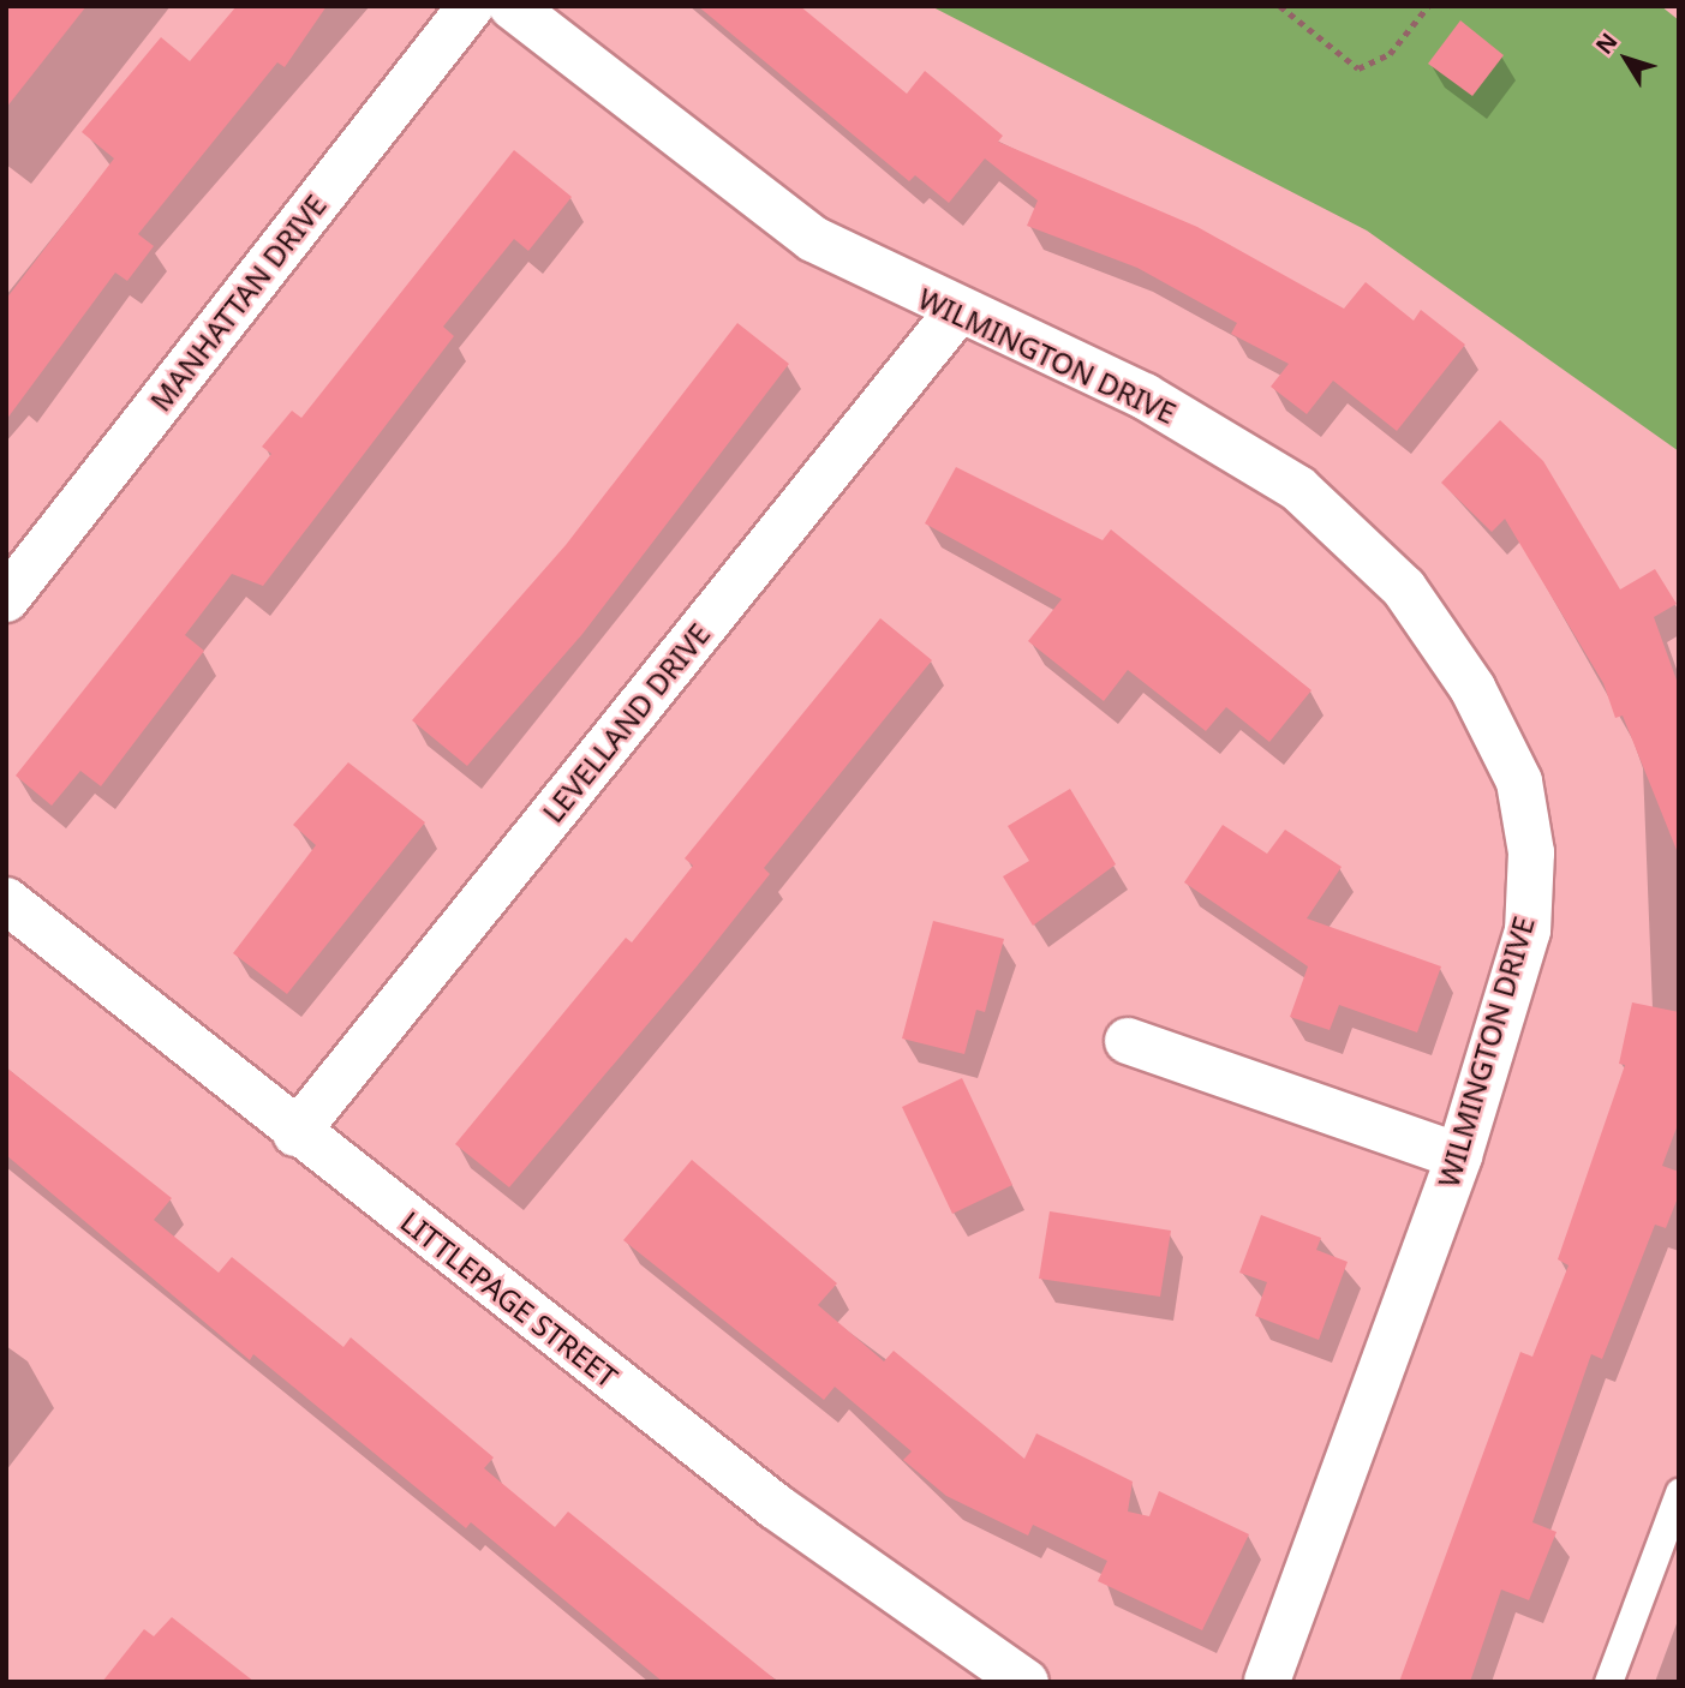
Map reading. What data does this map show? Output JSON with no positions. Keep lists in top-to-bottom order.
{
  "streets": {
    "street": [
      "MANHATTAN DRIVE",
      "WILMINGTON DRIVE",
      "LEVELLAND DRIVE",
      "LITTLEPAGE STREET"
    ]
  },
  "crossings": [
    ["WILMINGTON DRIVE", "LEVELLAND DRIVE"],
    ["LEVELLAND DRIVE", "LITTLEPAGE STREET"]
  ],
  "north": "top left"
}
